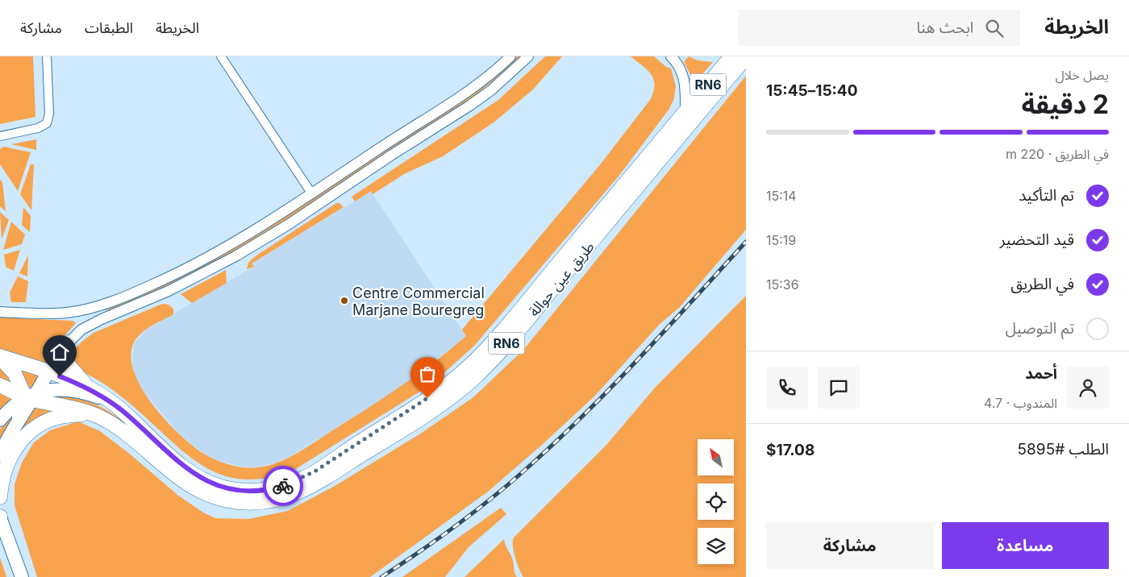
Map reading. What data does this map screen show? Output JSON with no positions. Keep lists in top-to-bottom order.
{
  "streets": {
    "highway": ["RN6", "طريق عين حوالة"]
  },
  "crossings": [
    ["RN6", "طريق عين حوالة"]
  ],
  "places": ["Centre Commercial Marjane Bouregreg"],
  "north": "top left",
  "page": {
    "header": "الخريطة",
    "search": "ابحث هنا",
    "nav": ["الخريطة", "الطبقات", "مشاركة"],
    "heading": ["2 دقيقة", "يصل خلال", "15:40–15:45"],
    "panel": [
      "أحمد",
      "المندوب · 4.7",
      "الطلب #5895",
      "$17.08"
    ],
    "bar": "في الطريق · 220 m",
    "list": [
      ["تم التأكيد", "15:14"],
      ["قيد التحضير", "15:19"],
      ["في الطريق", "15:36"],
      "تم التوصيل"
    ],
    "buttons": ["مساعدة", "مشاركة"]
  }
}
